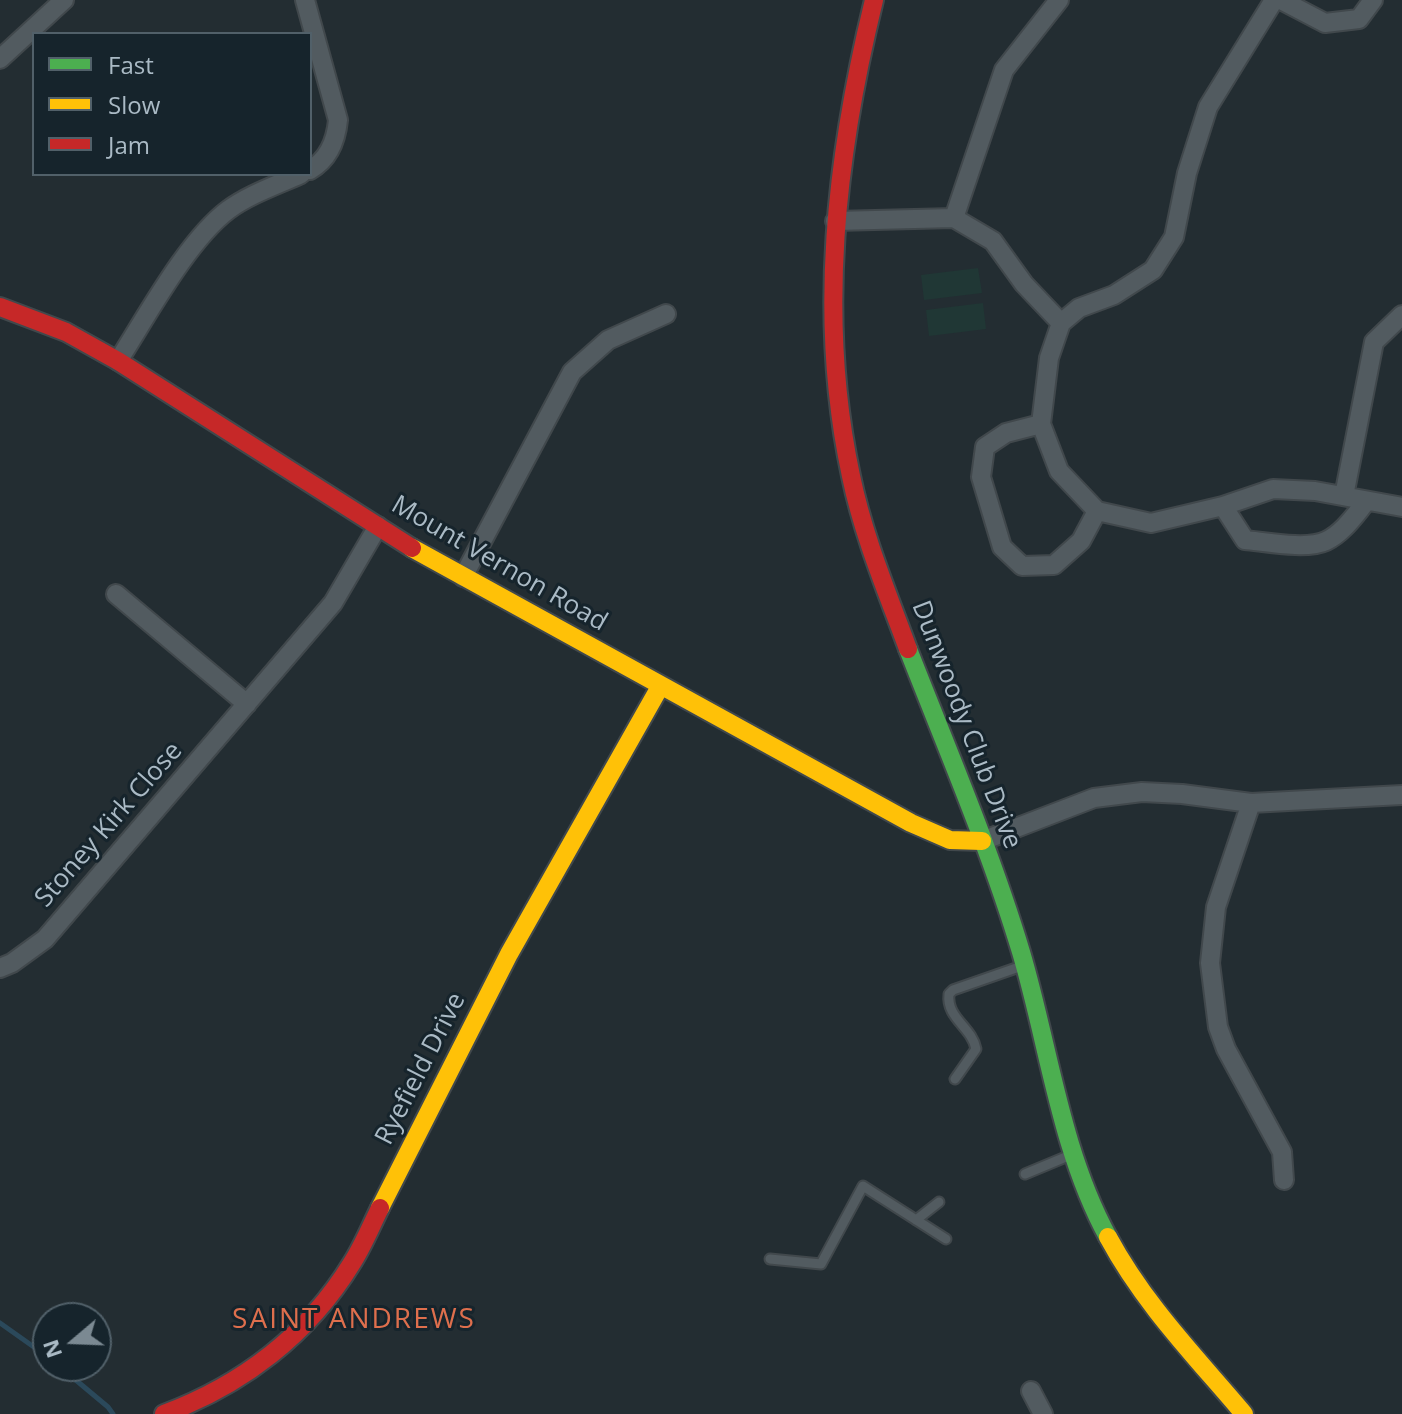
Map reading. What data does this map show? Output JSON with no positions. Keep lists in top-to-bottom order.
{
  "streets": {
    "main road": ["Mount Vernon Road", "Dunwoody Club Drive", "Ryefield Drive"],
    "street": ["Stoney Kirk Close"]
  },
  "crossings": [
    ["Mount Vernon Road", "Dunwoody Club Drive"],
    ["Mount Vernon Road", "Stoney Kirk Close"],
    ["Mount Vernon Road", "Ryefield Drive"]
  ],
  "districts": ["SAINT ANDREWS"],
  "legend": ["Fast", "Slow", "Jam"],
  "north": "left"
}
